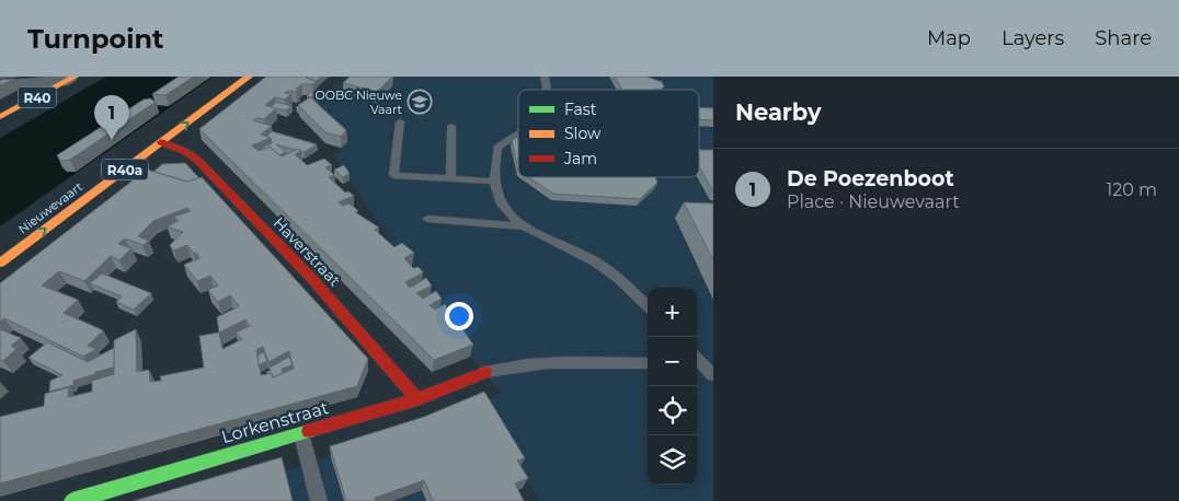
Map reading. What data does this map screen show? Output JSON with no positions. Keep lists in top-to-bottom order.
{
  "streets": {
    "street": [
      "R40",
      "R40a",
      "Nieuwevaart",
      "Haverstraat",
      "Lorkenstraat"
    ]
  },
  "crossings": [
    ["Nieuwevaart", "Haverstraat"],
    ["Haverstraat", "Lorkenstraat"]
  ],
  "one_way": ["Nieuwevaart"],
  "places": {
    "school or university": ["OOBC Nieuwe Vaart"]
  },
  "legend": ["Fast", "Slow", "Jam"],
  "page": {
    "header": "Turnpoint",
    "nav": ["Map", "Layers", "Share"],
    "heading": "Nearby",
    "pins": "1",
    "list": [
      {
        "mark": "1",
        "name": "De Poezenboot",
        "note": "Place · Nieuwevaart",
        "value": "120 m"
      }
    ],
    "map_buttons": ["+", "−"]
  }
}
